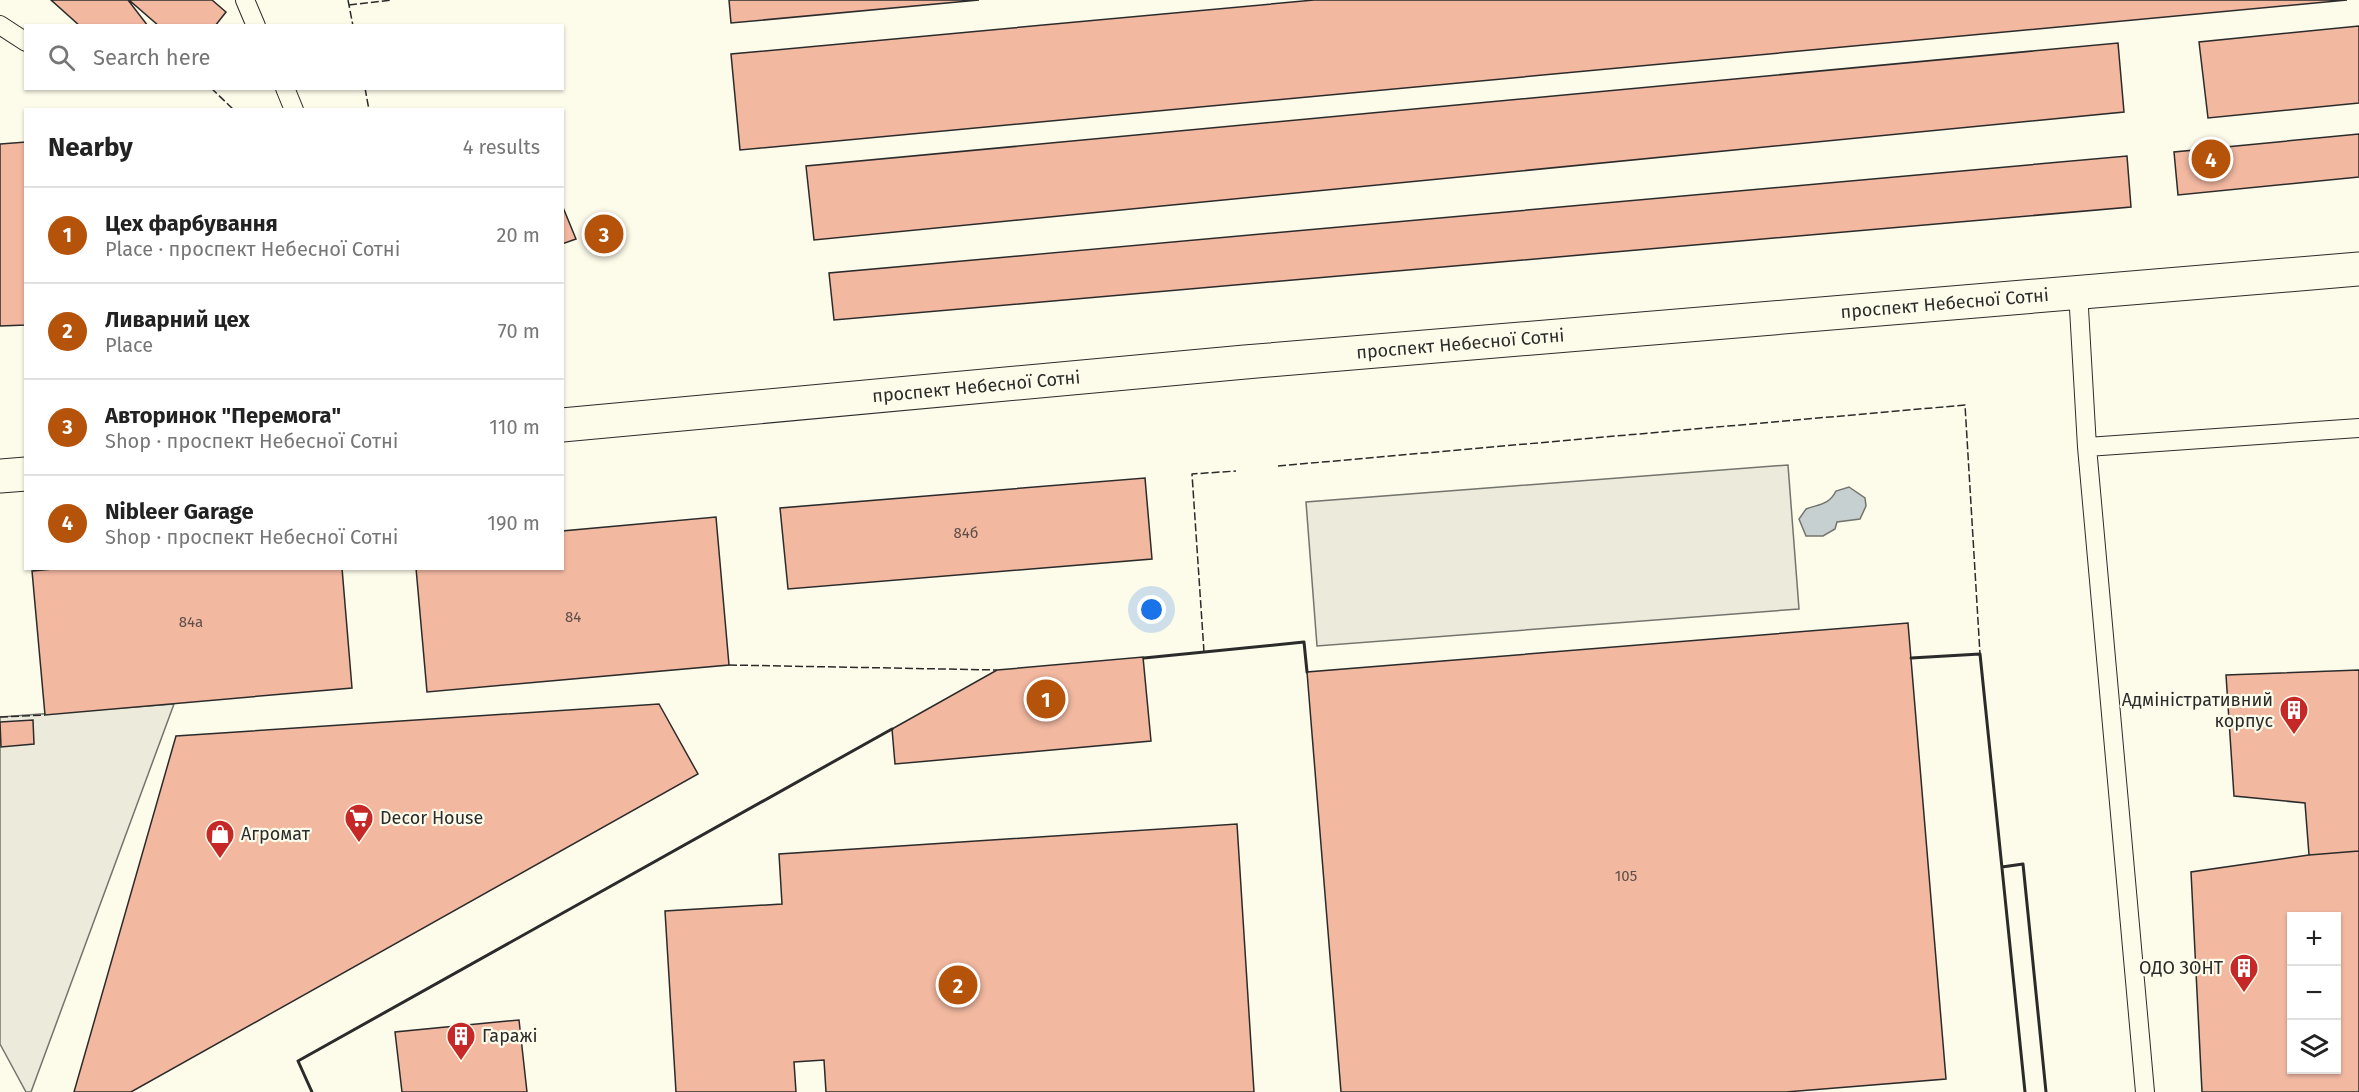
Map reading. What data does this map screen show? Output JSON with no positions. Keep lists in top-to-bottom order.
{
  "streets": {
    "main road": ["проспект Небесної Сотні"]
  },
  "places": {
    "building": ["Адміністративний корпус", "ОДО ЗОНТ", "Гаражі"],
    "supermarket": ["Decor House"],
    "shop": ["Агромат"]
  },
  "house_numbers": [
    "84б",
    "84",
    "84а",
    "105"
  ],
  "page": {
    "search": "Search here",
    "heading": ["Nearby", "4 results"],
    "pins": [
      "4",
      "3",
      "1",
      "2"
    ],
    "list": [
      {
        "mark": "1",
        "name": "Цех фарбування",
        "note": "Place · проспект Небесної Сотні",
        "value": "20 m"
      },
      {
        "mark": "2",
        "name": "Ливарний цех",
        "note": "Place",
        "value": "70 m"
      },
      {
        "mark": "3",
        "name": "Авторинок \"Перемога\"",
        "note": "Shop · проспект Небесної Сотні",
        "value": "110 m"
      },
      {
        "mark": "4",
        "name": "Nibleer Garage",
        "note": "Shop · проспект Небесної Сотні",
        "value": "190 m"
      }
    ],
    "map_buttons": ["+", "−"]
  }
}
